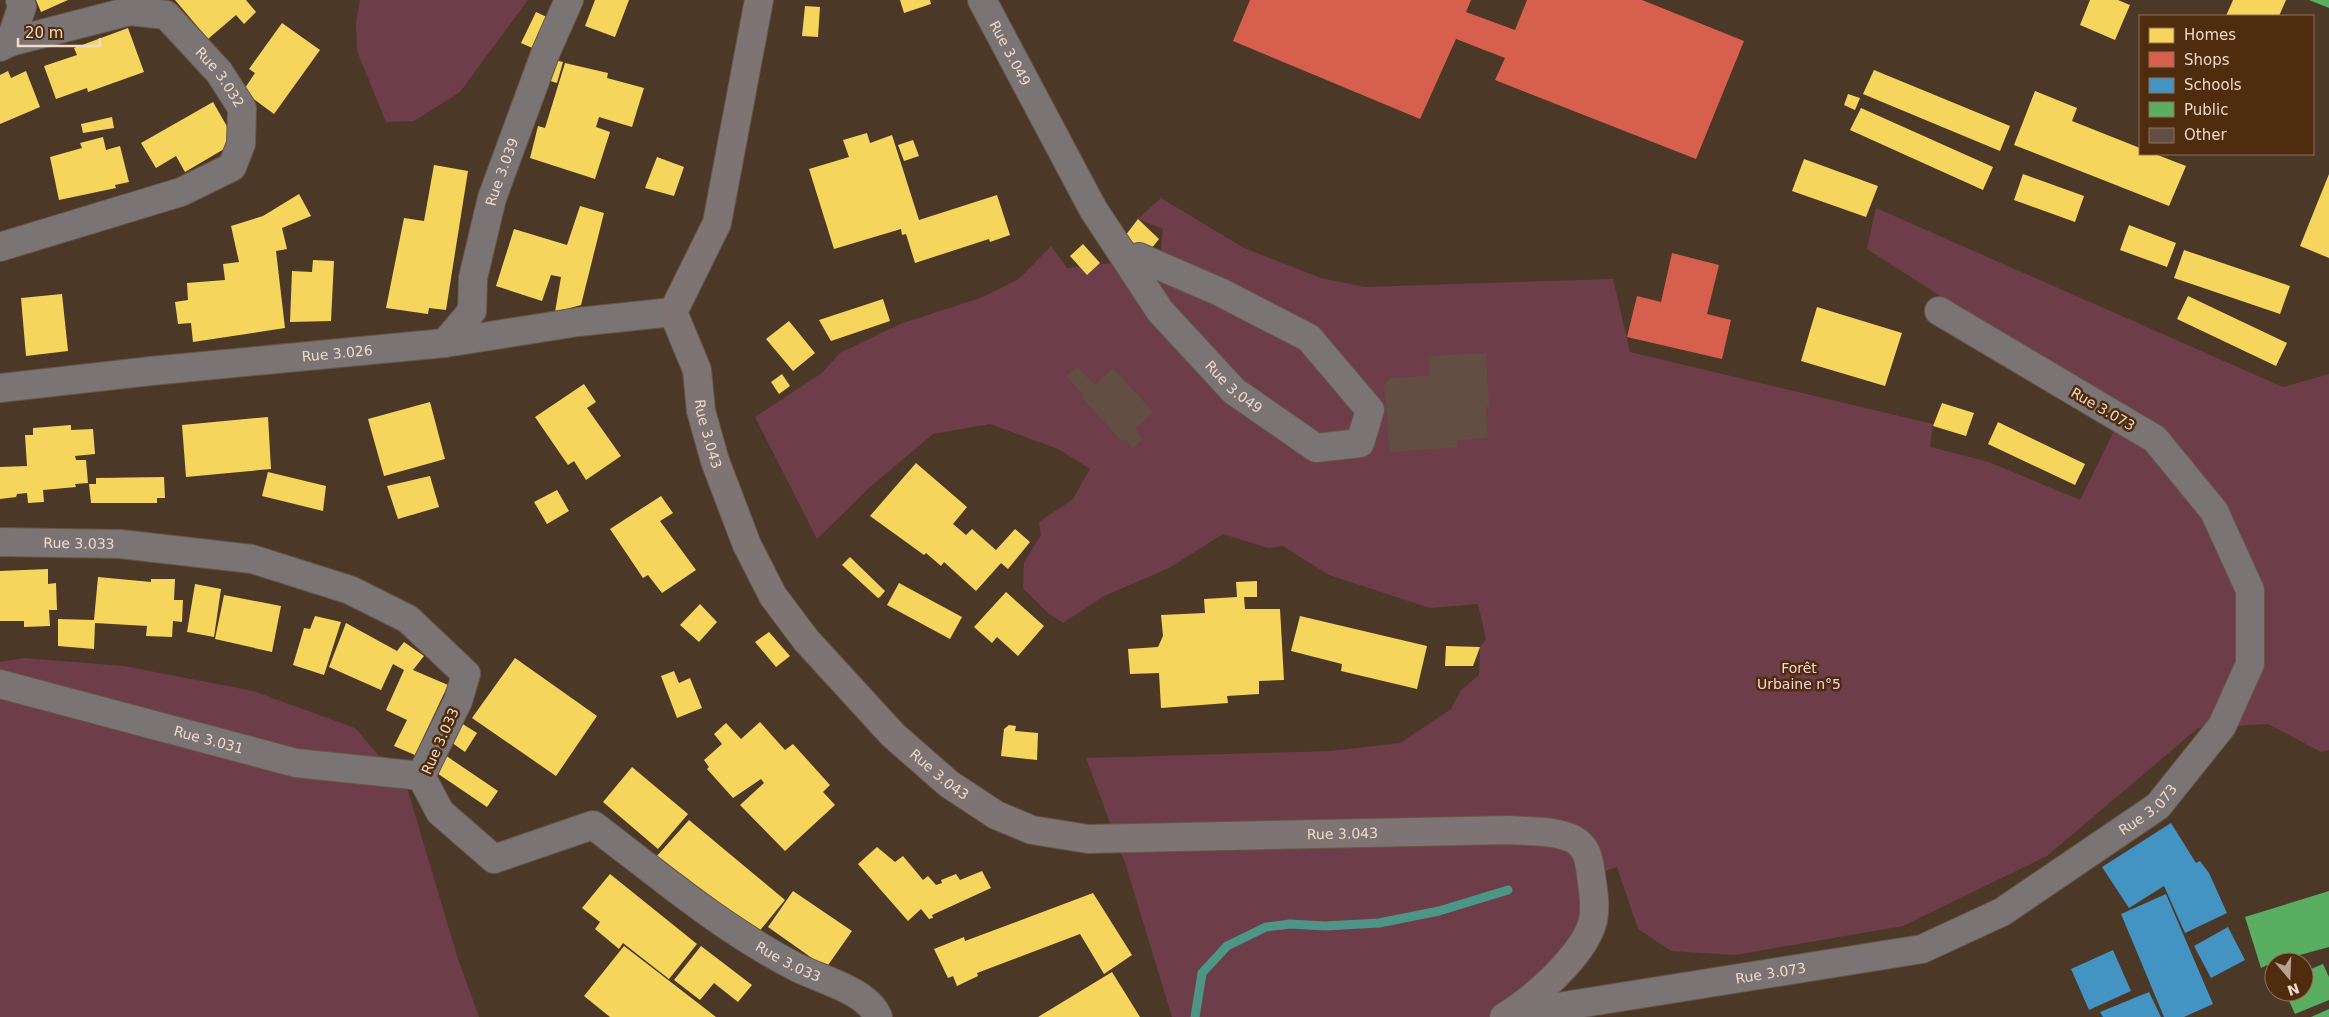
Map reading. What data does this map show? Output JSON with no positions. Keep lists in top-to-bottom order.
{
  "streets": {
    "street": [
      "Rue 3.049",
      "Rue 3.032",
      "Rue 3.039",
      "Rue 3.026",
      "Rue 3.073",
      "Rue 3.043",
      "Rue 3.033",
      "Rue 3.031"
    ]
  },
  "crossings": [
    ["Rue 3.039", "Rue 3.026"],
    ["Rue 3.026", "Rue 3.043"],
    ["Rue 3.073", "Rue 3.043"],
    ["Rue 3.033", "Rue 3.031"]
  ],
  "parks": ["Forêt Urbaine n°5"],
  "legend": [
    "Homes",
    "Shops",
    "Schools",
    "Public",
    "Other"
  ],
  "scale_bar": "20 m",
  "north": "bottom"
}
